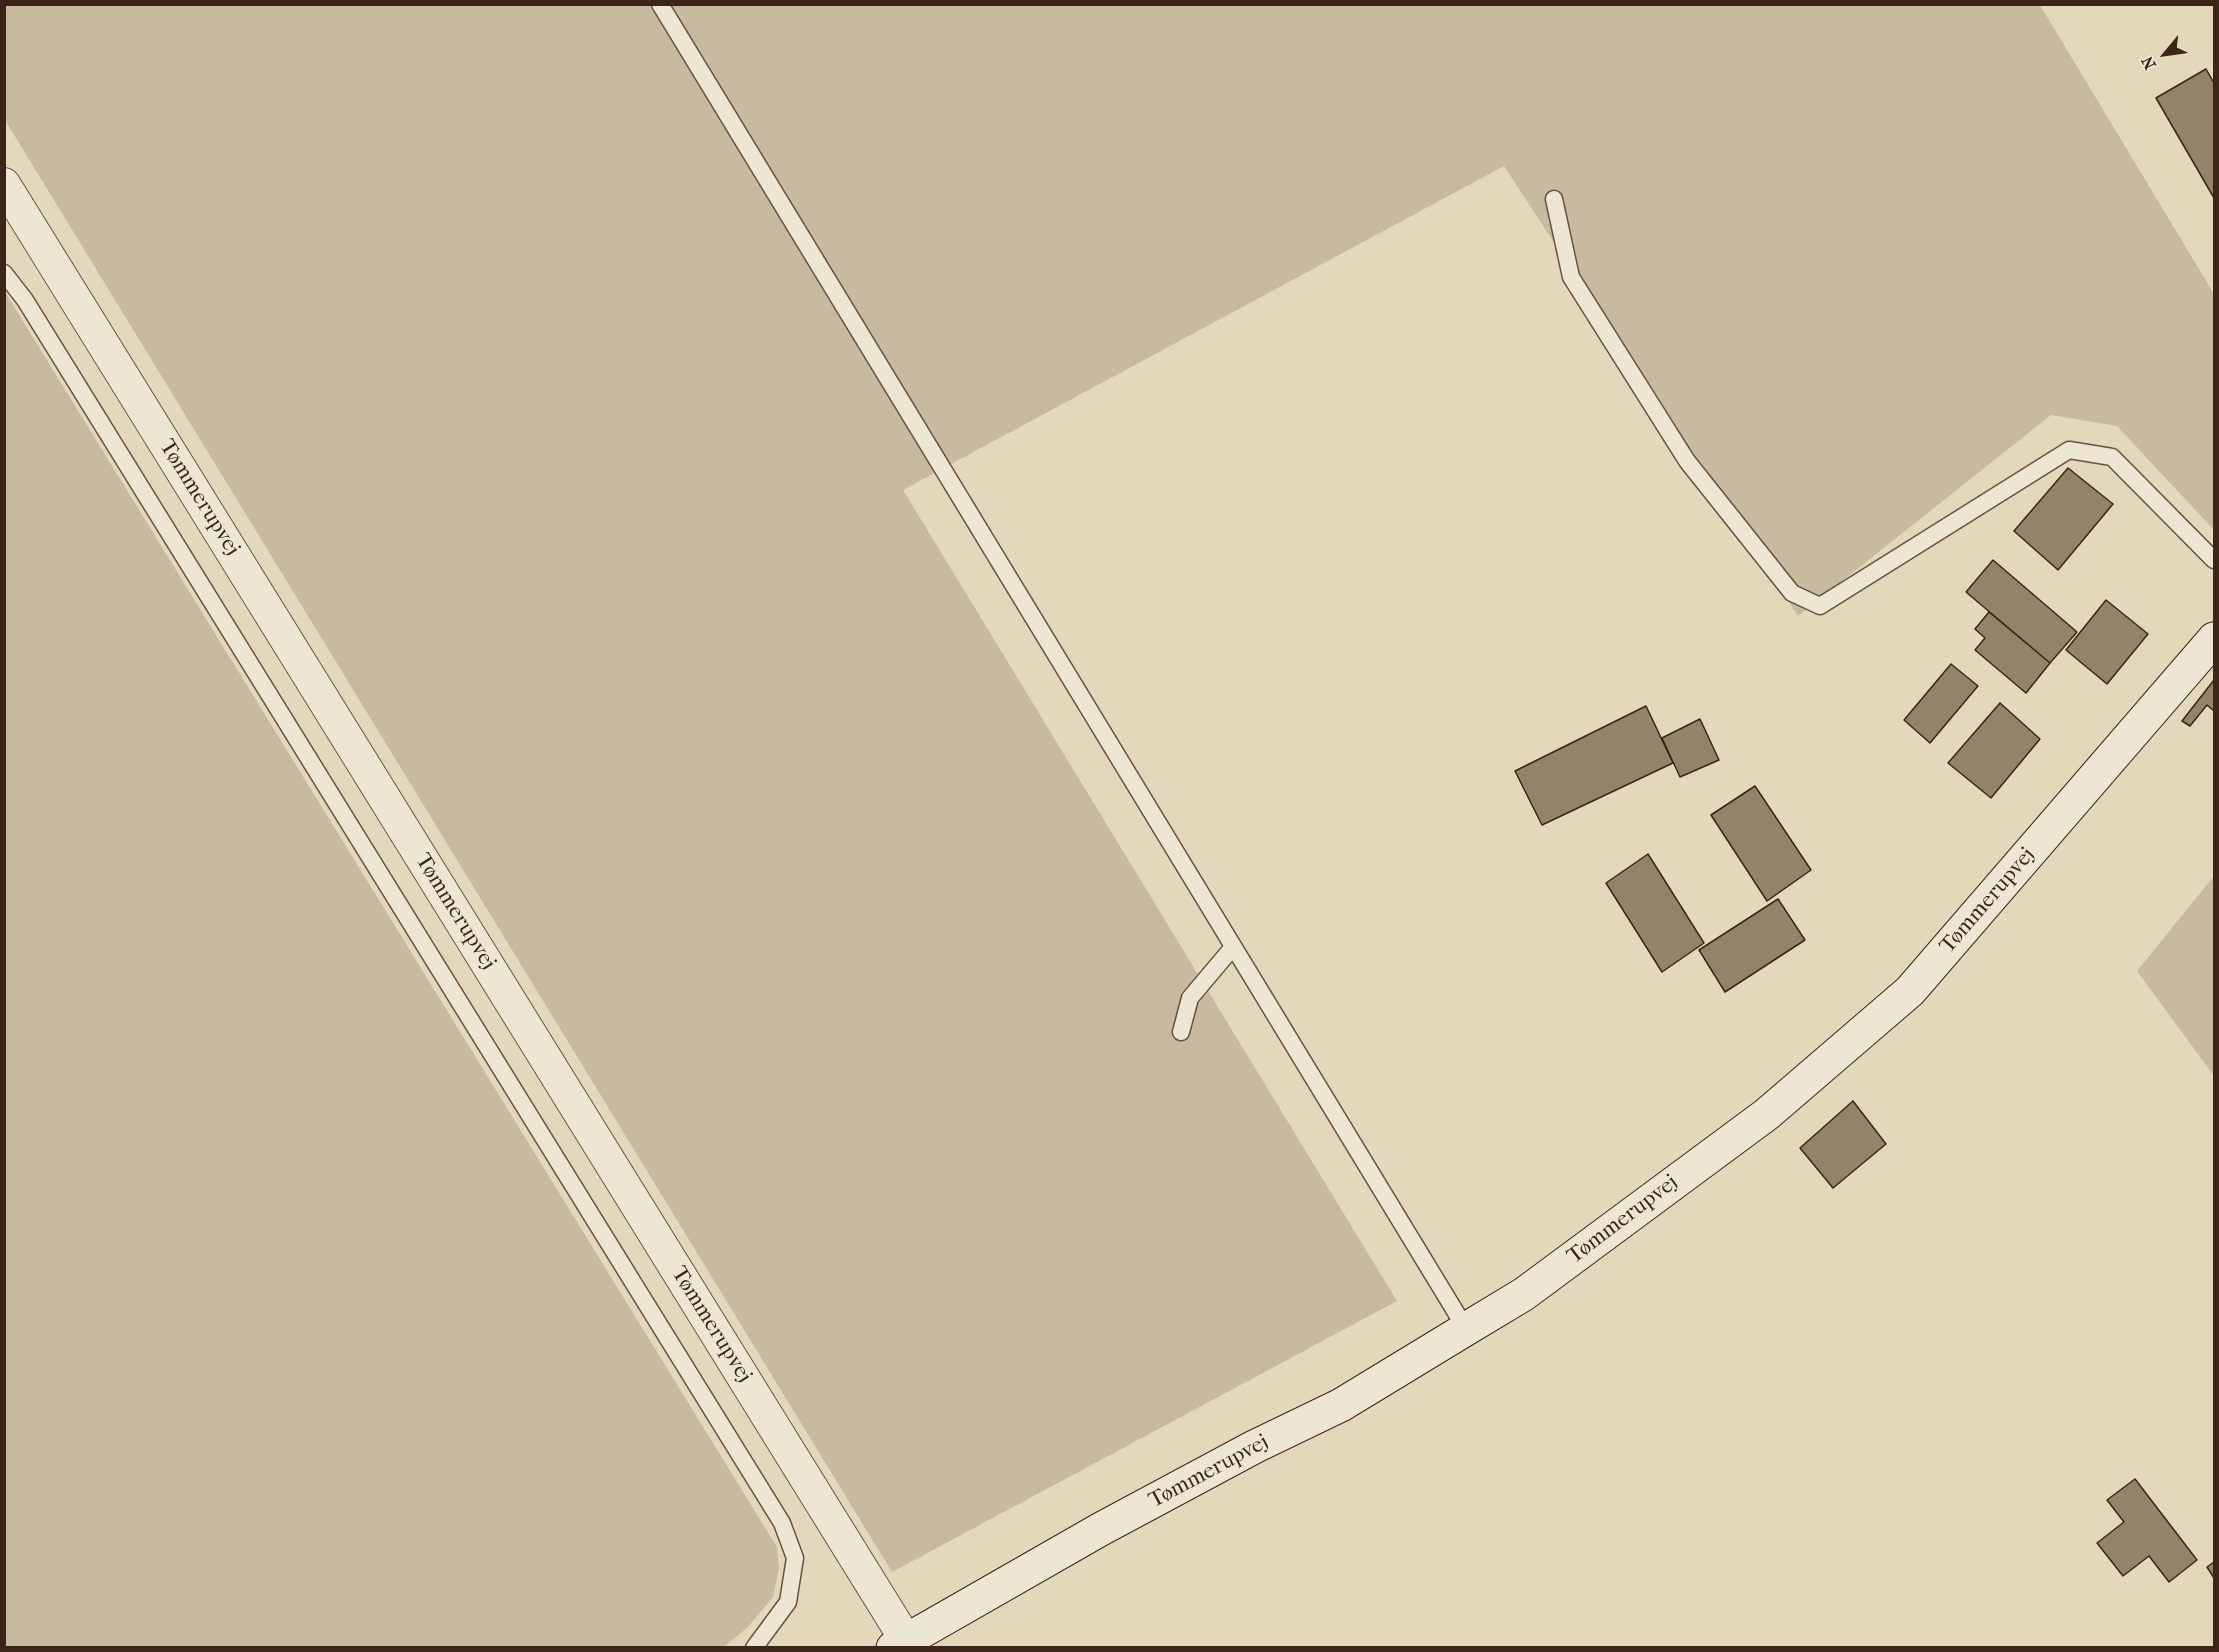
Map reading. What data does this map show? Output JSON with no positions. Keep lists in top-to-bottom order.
{
  "streets": {
    "street": ["Tømmerupvej"]
  },
  "north": "bottom left"
}
